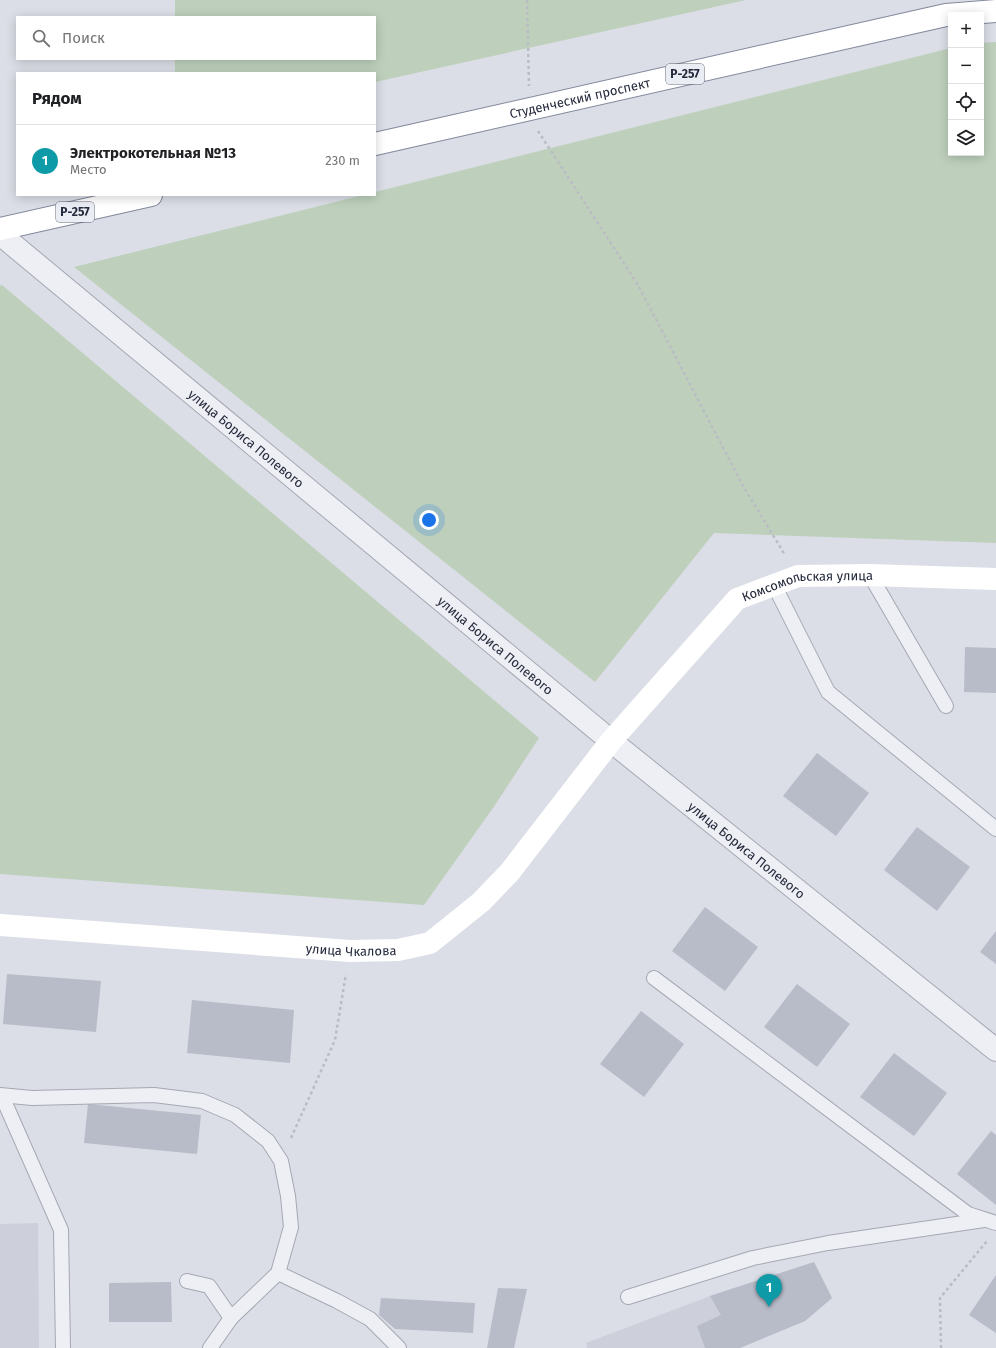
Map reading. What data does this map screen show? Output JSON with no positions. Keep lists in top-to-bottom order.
{
  "streets": {
    "main road": [
      "Р-257",
      "Студенческий проспект",
      "Комсомольская улица",
      "улица Чкалова"
    ],
    "street": ["улица Бориса Полевого"]
  },
  "crossings": [
    ["улица Бориса Полевого", "Комсомольская улица"],
    ["улица Бориса Полевого", "улица Чкалова"],
    ["Комсомольская улица", "улица Чкалова"]
  ],
  "page": {
    "map_buttons": ["+", "−"],
    "search": "Поиск",
    "heading": "Рядом",
    "list": [
      {
        "mark": "1",
        "name": "Электрокотельная №13",
        "note": "Место",
        "value": "230 m"
      }
    ],
    "pins": "1"
  }
}
